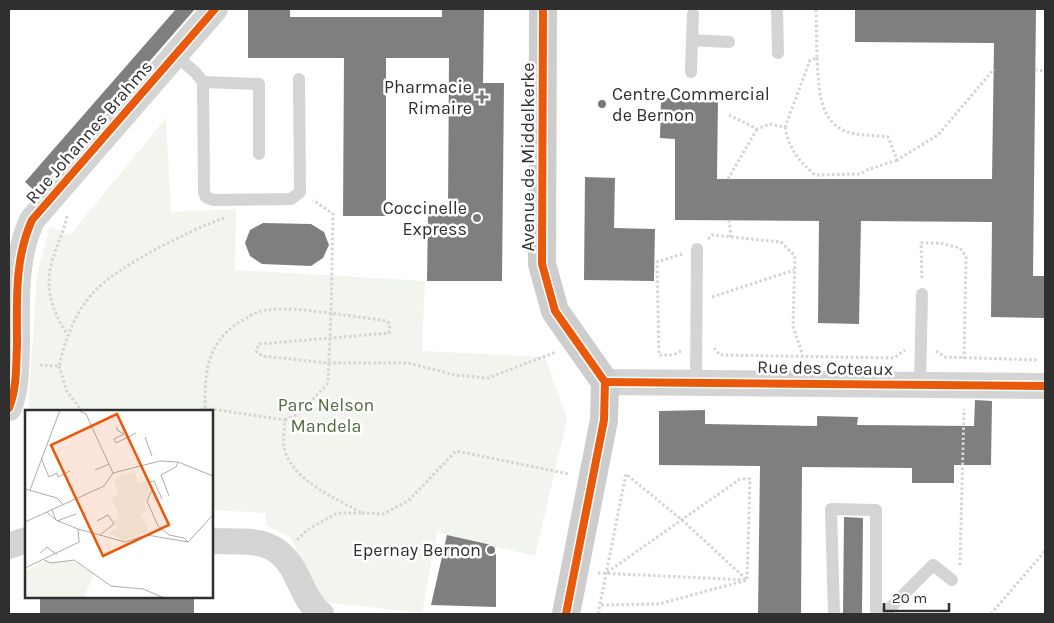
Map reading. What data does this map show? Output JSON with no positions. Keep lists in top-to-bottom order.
{
  "streets": {
    "street": ["Rue Johannes Brahms", "Avenue de Middelkerke", "Rue des Coteaux"]
  },
  "crossings": [
    ["Avenue de Middelkerke", "Rue des Coteaux"]
  ],
  "parks": ["Parc Nelson Mandela"],
  "places": {
    "health": ["Pharmacie Rimaire"],
    "other": ["Centre Commercial de Bernon", "Coccinelle Express", "Epernay Bernon"]
  },
  "scale_bar": "20 m"
}
